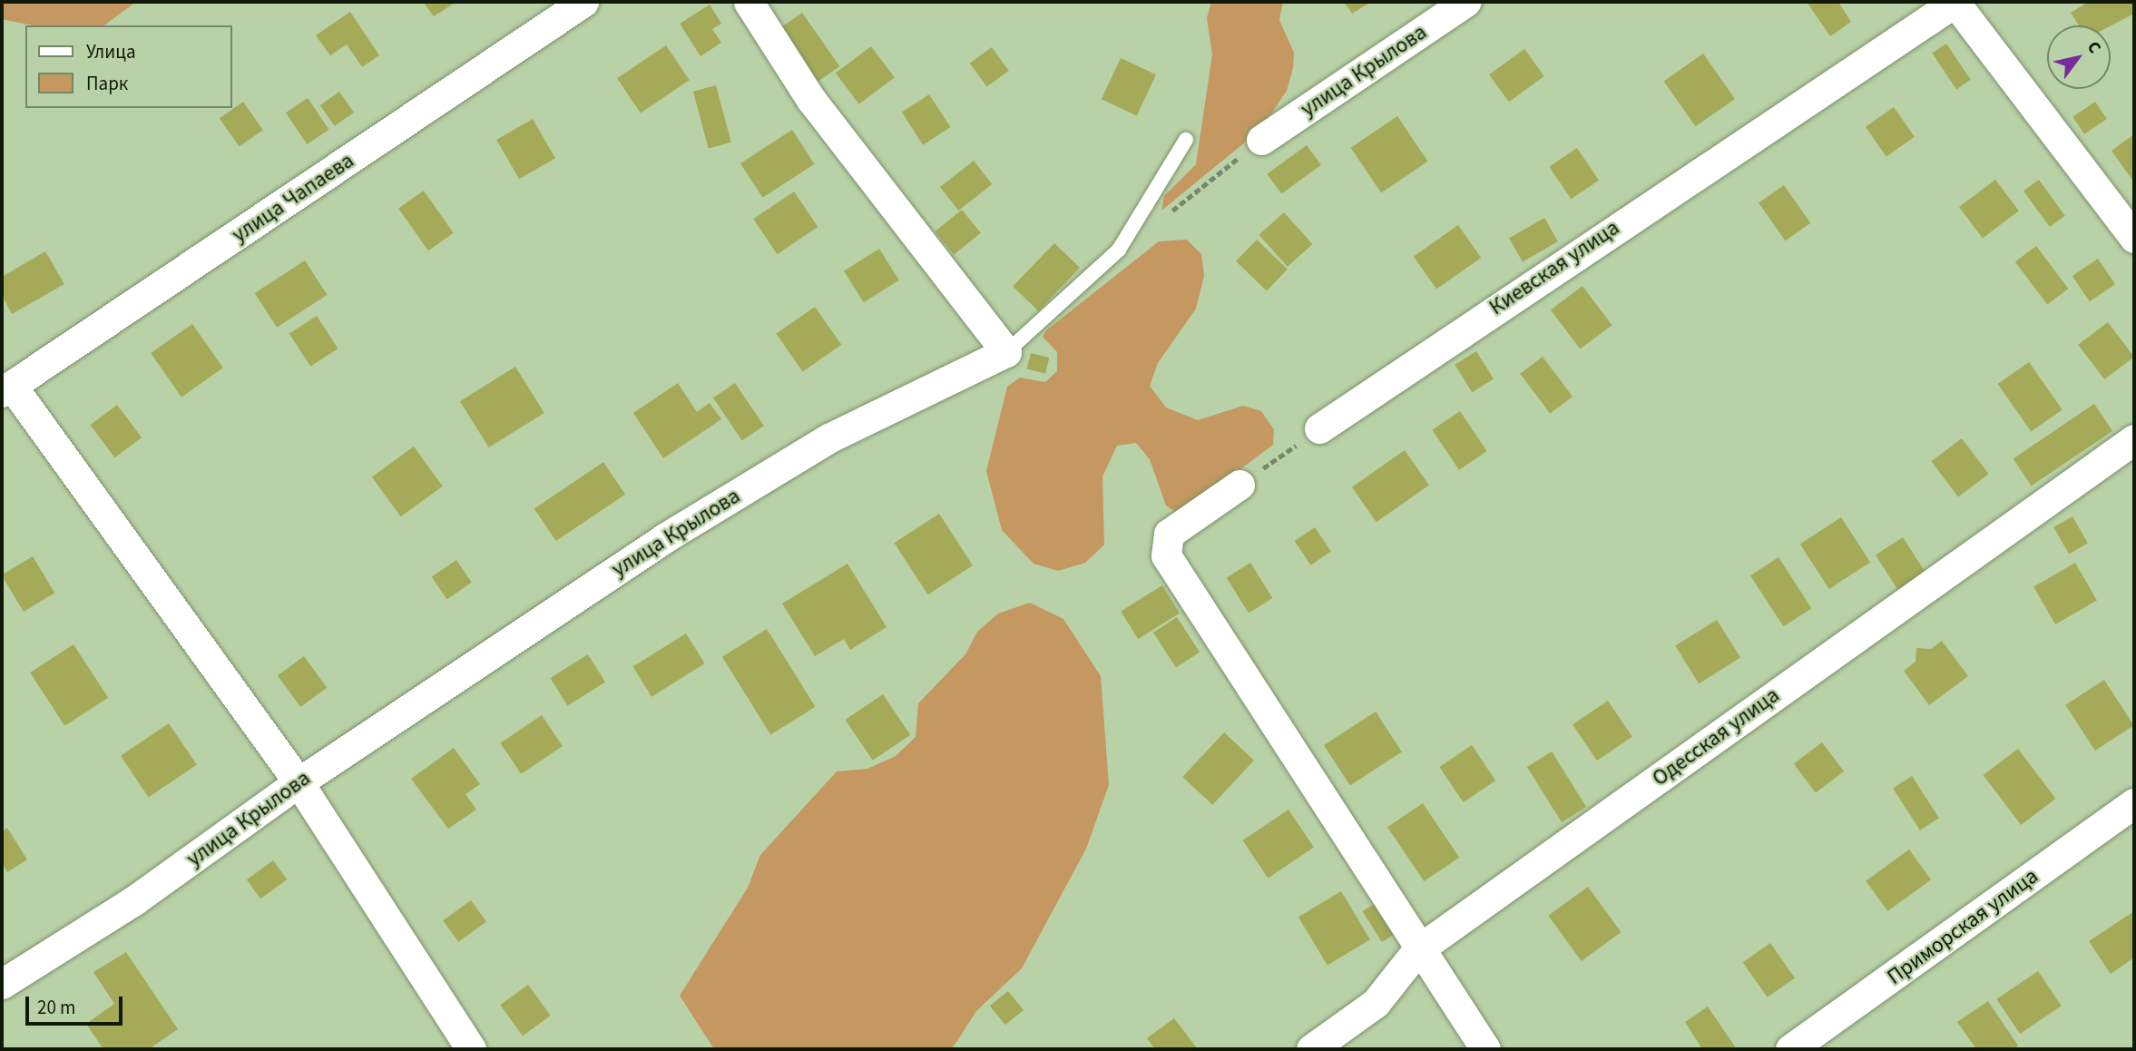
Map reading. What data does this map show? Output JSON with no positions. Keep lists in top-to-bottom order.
{
  "streets": {
    "street": [
      "улица Крылова",
      "улица Чапаева",
      "Киевская улица",
      "Одесская улица",
      "Приморская улица"
    ]
  },
  "legend": ["Улица", "Парк"],
  "scale_bar": "20 m",
  "north": "top right"
}
